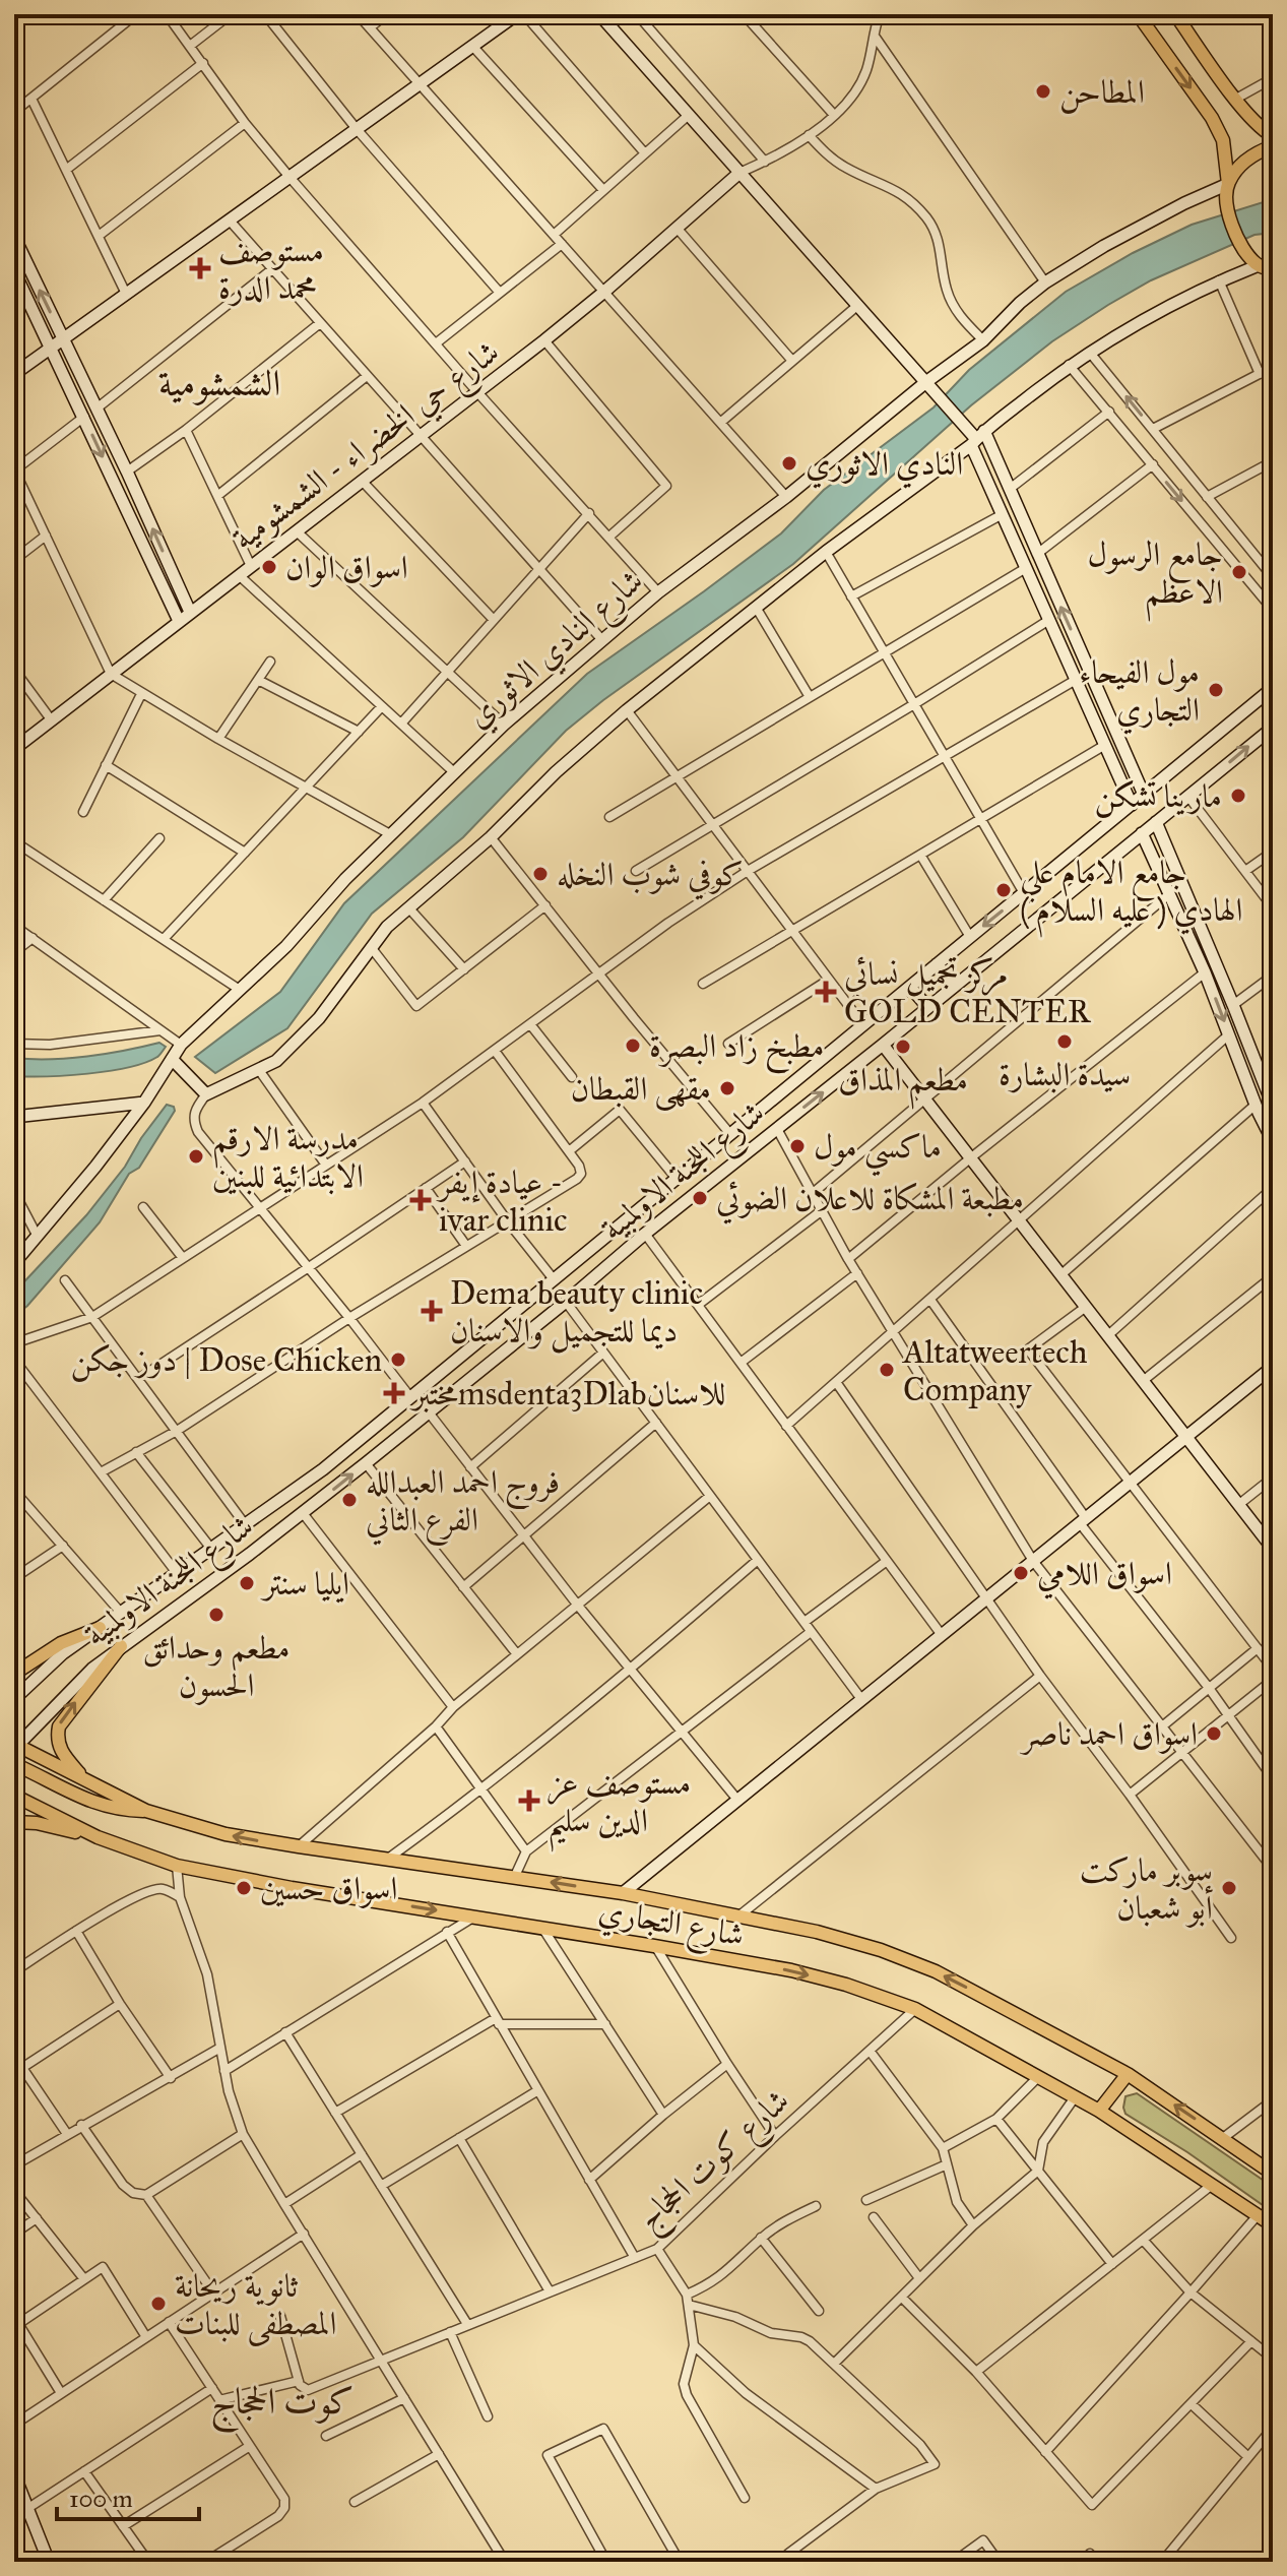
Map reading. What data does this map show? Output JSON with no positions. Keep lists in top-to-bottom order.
{
  "streets": {
    "main road": ["شارع التجاري"],
    "street": [
      "شارع حي الخضراء - الشمشومية",
      "شارع النادي الاثوري",
      "شارع اللجنة الاولمبية",
      "شارع كوت الحجاج"
    ]
  },
  "crossings": [
    ["شارع اللجنة الاولمبية", "شارع التجاري"],
    ["شارع التجاري", "شارع كوت الحجاج"]
  ],
  "districts": ["الشمشومية", "كوت الحجاج"],
  "places": {
    "other": [
      "المطاحن",
      "النادي الاثوري",
      "اسواق الوان",
      "جامع الرسول الاعظم",
      "مول الفيحاء التجاري",
      "مارينا تشكن",
      "كوفي شوب النخله",
      "جامع الامام علي الهادي ( عليه السلام )",
      "سيدة البشارة",
      "مطبخ زاد البصرة",
      "مطعم المذاق",
      "مقهى القبطان",
      "ماكسي مول",
      "مدرسة الارقم الابتدائية للبنين",
      "مطبعة المشكاة للاعلان الضوئي",
      "دوز جكن | Dose Chicken",
      "Altatweertech Company",
      "فروج احمد العبدالله الفرع الثاني",
      "اسواق اللامي",
      "ايليا سنتر",
      "مطعم وحدائق الحسون",
      "اسواق احمد ناصر",
      "اسواق حسين",
      "سوبر ماركت أبو شعبان",
      "ثانوية ريحانة المصطفى للبنات"
    ],
    "health": [
      "مستوصف محمد الدرة",
      "مركز تجميل نسائي GOLD CENTER",
      "عيادة إيفر - ivar clinic",
      "Dema beauty clinic ديما للتجميل والاسنان",
      "مختبرmsdenta3Dlabللاسنان",
      "مستوصف عز الدين سليم"
    ]
  },
  "scale_bar": "100 m"
}
